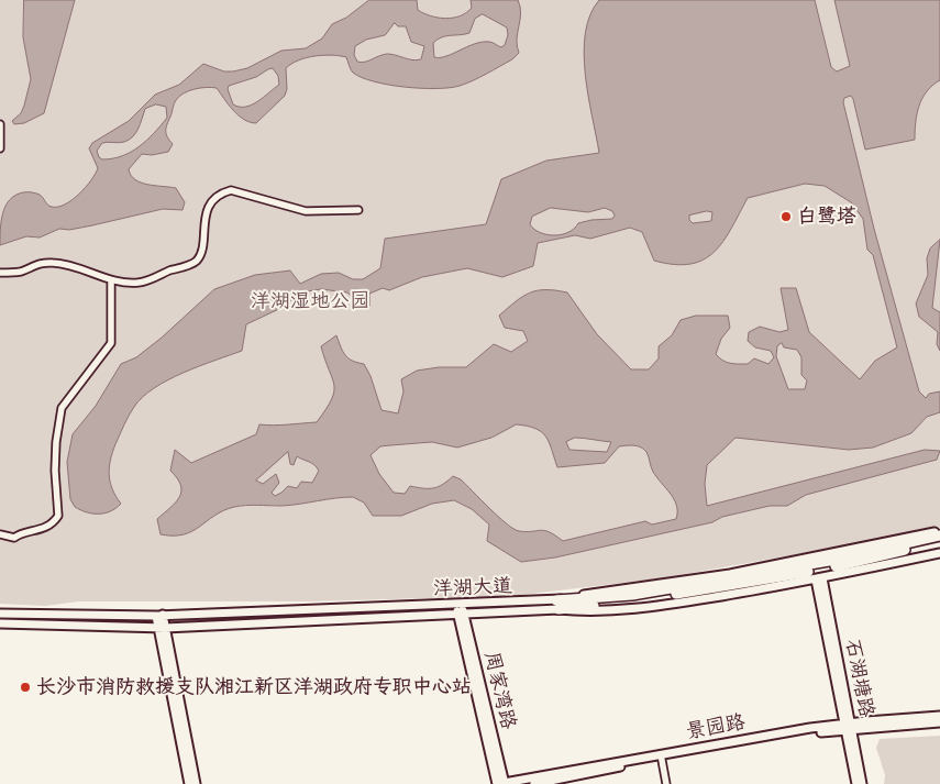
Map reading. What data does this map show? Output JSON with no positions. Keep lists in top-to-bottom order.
{
  "streets": {
    "main road": [
      "洋湖大道",
      "石湖塘路",
      "周家湾路",
      "景园路"
    ]
  },
  "crossings": [
    ["洋湖大道", "石湖塘路"],
    ["洋湖大道", "周家湾路"],
    ["石湖塘路", "景园路"],
    ["周家湾路", "景园路"]
  ],
  "parks": ["洋湖湿地公园"],
  "places": ["白鹭塔", "长沙市消防救援支队湘江新区洋湖政府专职中心站"]
}
